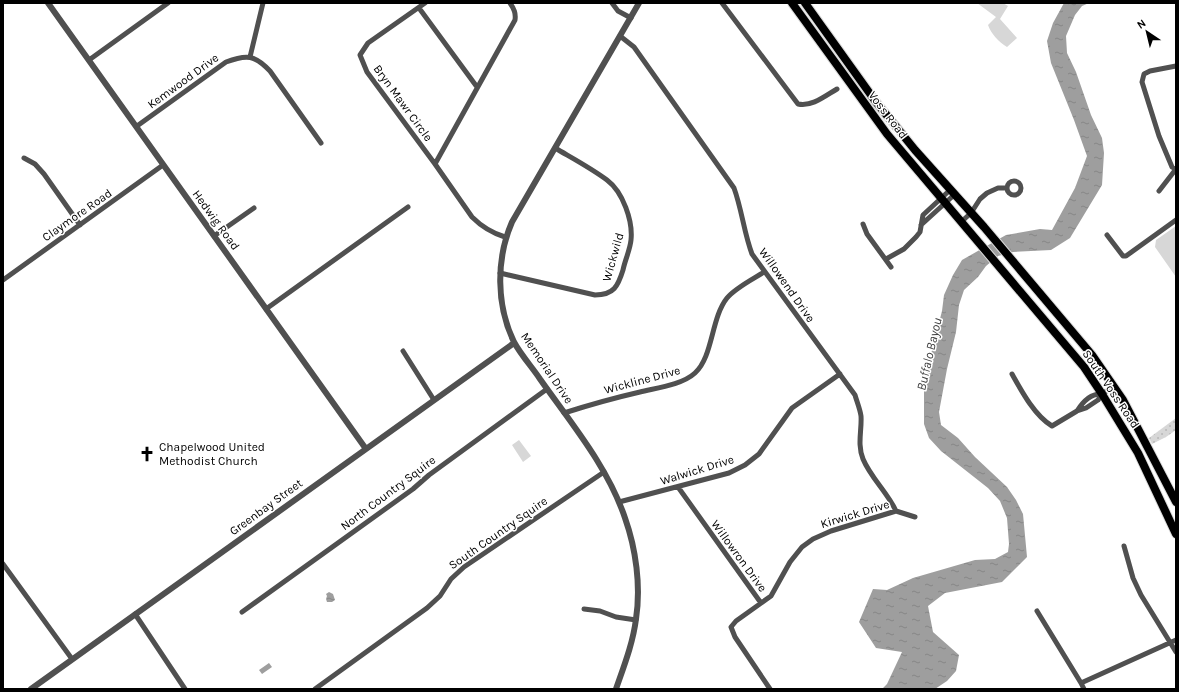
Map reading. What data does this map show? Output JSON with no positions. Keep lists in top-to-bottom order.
{
  "streets": {
    "main road": ["Voss Road", "South Voss Road"],
    "street": [
      "Kemwood Drive",
      "Bryn Mawr Circle",
      "Claymore Road",
      "Hedwig Road",
      "Wickwild",
      "Willowend Drive",
      "Memorial Drive",
      "Wickline Drive",
      "Walwick Drive",
      "North Country Squire",
      "Greenbay Street",
      "Kirwick Drive",
      "South Country Squire",
      "Willowron Drive"
    ]
  },
  "crossings": [
    ["Kemwood Drive", "Hedwig Road"],
    ["Bryn Mawr Circle", "Memorial Drive"],
    ["Voss Road", "South Voss Road"],
    ["Claymore Road", "Hedwig Road"],
    ["Hedwig Road", "Greenbay Street"],
    ["Wickwild", "Memorial Drive"],
    ["Willowend Drive", "Memorial Drive"],
    ["Willowend Drive", "Wickline Drive"],
    ["Willowend Drive", "Walwick Drive"],
    ["Willowend Drive", "Kirwick Drive"],
    ["Memorial Drive", "Wickline Drive"],
    ["Memorial Drive", "Walwick Drive"],
    ["Memorial Drive", "North Country Squire"],
    ["Memorial Drive", "Greenbay Street"],
    ["Memorial Drive", "South Country Squire"],
    ["Walwick Drive", "Willowron Drive"],
    ["Kirwick Drive", "Willowron Drive"]
  ],
  "water": ["Buffalo Bayou"],
  "places": {
    "church": ["Chapelwood United Methodist Church"]
  },
  "north": "top left"
}
